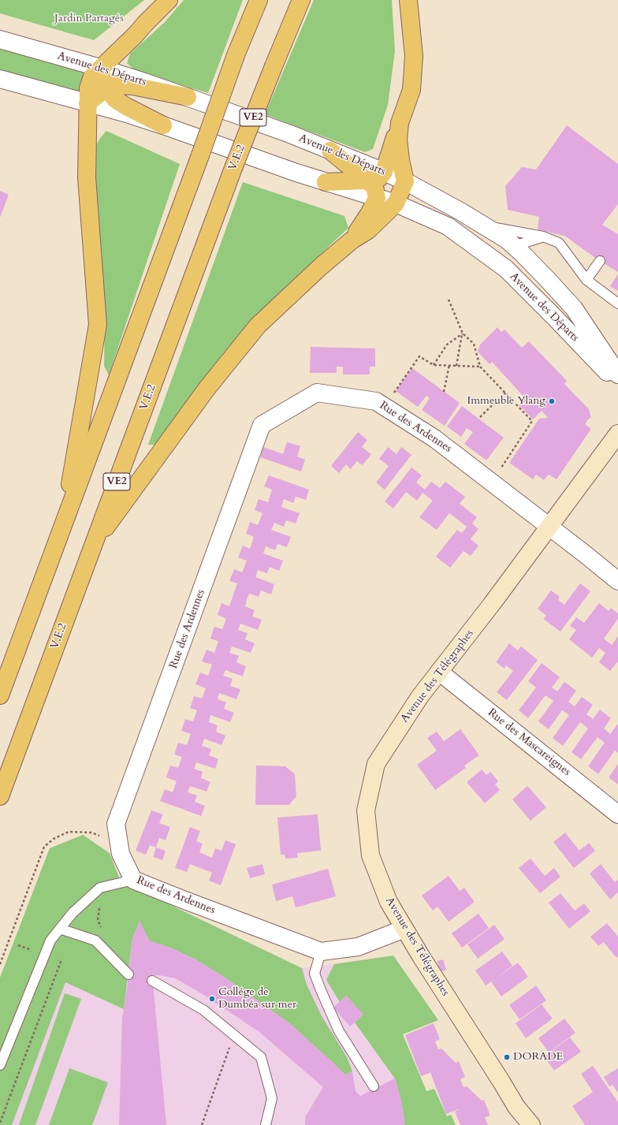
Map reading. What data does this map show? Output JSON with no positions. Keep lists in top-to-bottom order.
{
  "streets": {
    "highway": ["VE2", "V.E.2"],
    "street": [
      "Avenue des Départs",
      "Rue des Ardennes",
      "Avenue des Télégraphes",
      "Rue des Mascareignes"
    ]
  },
  "crossings": [
    ["Rue des Ardennes", "Avenue des Télégraphes"],
    ["Avenue des Télégraphes", "Rue des Mascareignes"]
  ],
  "parks": ["Jardin Partagés"],
  "places": ["Immeuble Ylang", "Collége de Dumbéa sur mer", "DORADE"]
}
